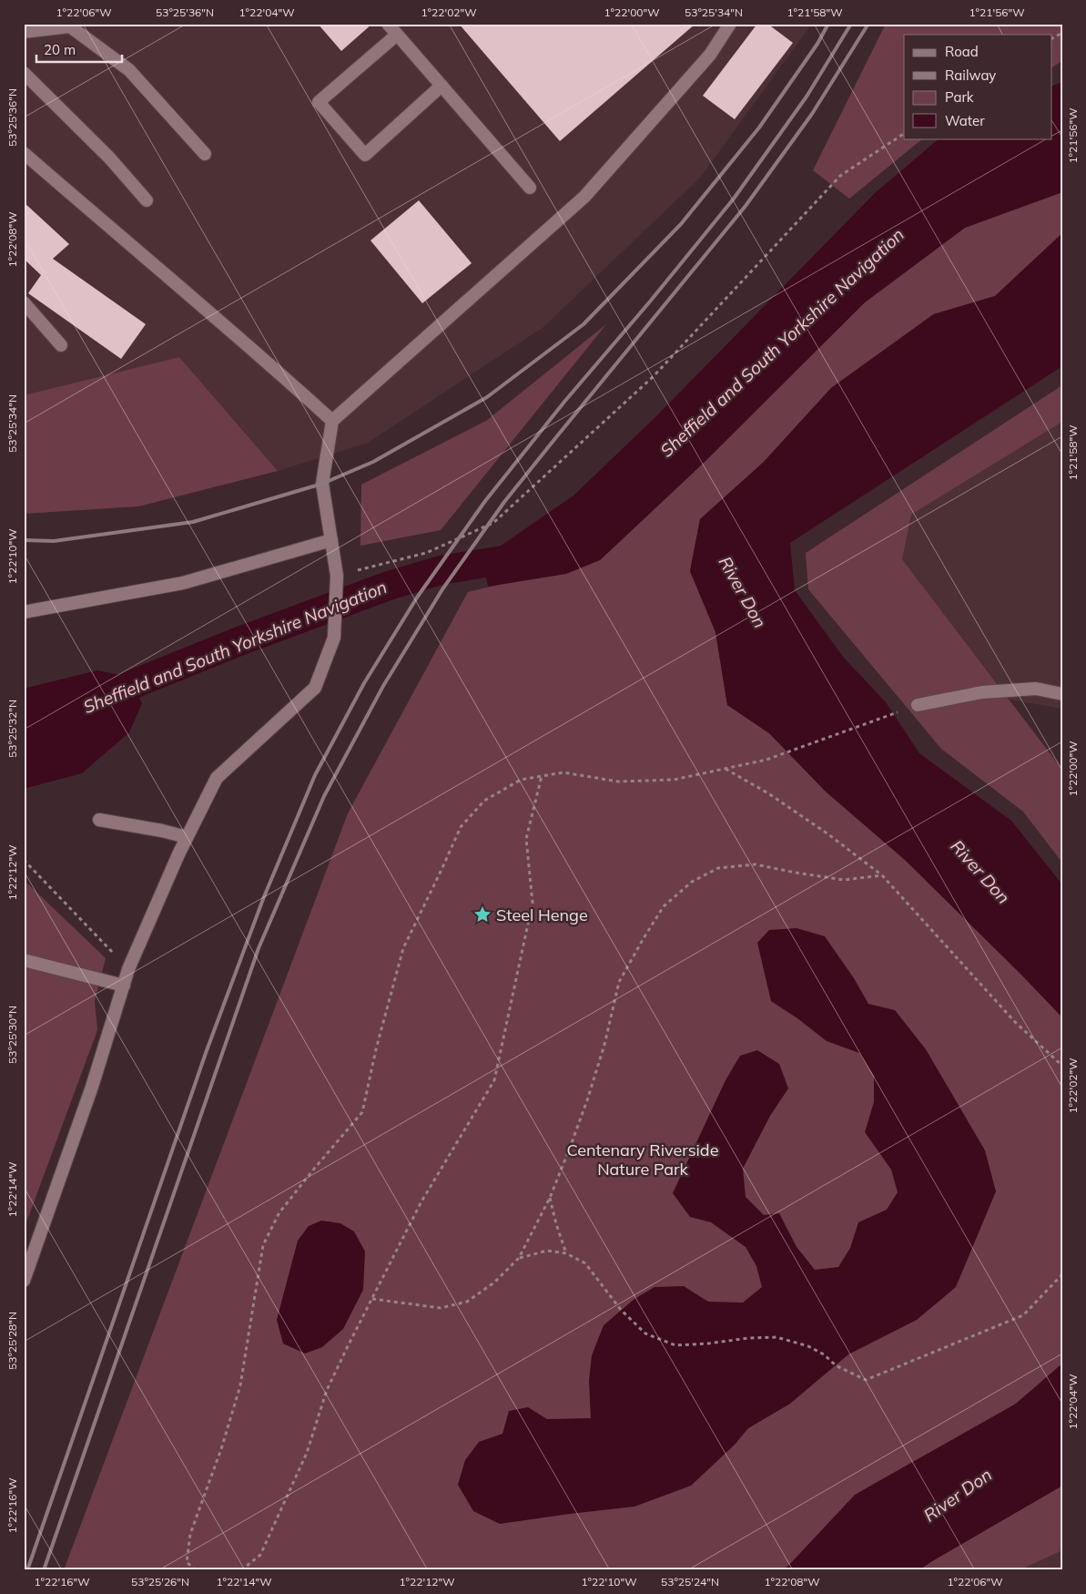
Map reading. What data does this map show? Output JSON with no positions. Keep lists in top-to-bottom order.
{
  "water": ["Sheffield and South Yorkshire Navigation", "River Don"],
  "parks": ["Centenary Riverside Nature Park"],
  "places": {
    "place": ["Steel Henge"]
  },
  "legend": [
    "Road",
    "Railway",
    "Park",
    "Water"
  ],
  "scale_bar": "20 m",
  "coordinates": [
    "1°22'06\"W",
    "53°25'36\"N",
    "1°22'04\"W",
    "1°22'02\"W",
    "1°22'00\"W",
    "53°25'34\"N",
    "1°21'58\"W",
    "1°21'56\"W",
    "1°22'08\"W",
    "1°22'10\"W",
    "53°25'32\"N",
    "1°22'12\"W",
    "53°25'30\"N",
    "1°22'14\"W",
    "53°25'28\"N",
    "1°22'16\"W",
    "53°25'26\"N",
    "53°25'24\"N"
  ]
}
